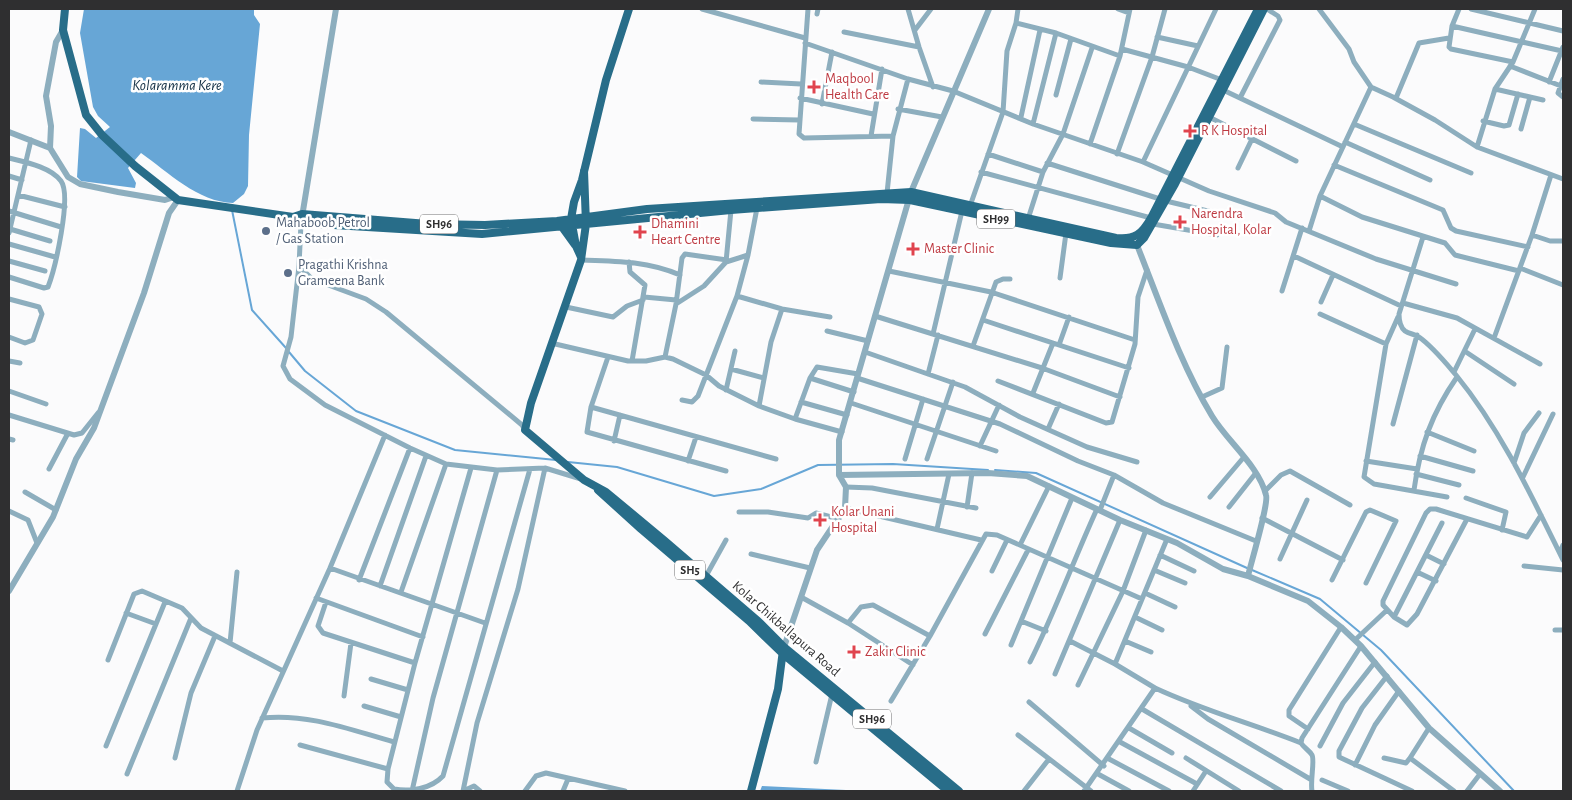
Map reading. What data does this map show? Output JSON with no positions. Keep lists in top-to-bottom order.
{
  "streets": {
    "main road": [
      "SH99",
      "SH96",
      "SH5",
      "Kolar Chikballapura Road"
    ]
  },
  "crossings": [
    ["SH99", "SH96"],
    ["SH5", "Kolar Chikballapura Road"]
  ],
  "water": ["Kolaramma Kere"],
  "places": {
    "health": [
      "Maqbool Health Care",
      "R K Hospital",
      "Narendra Hospital, Kolar",
      "Dhamini Heart Centre",
      "Master Clinic",
      "Kolar Unani Hospital",
      "Zakir Clinic"
    ],
    "other": ["Mahaboob Petrol / Gas Station", "Pragathi Krishna Grameena Bank"]
  }
}
